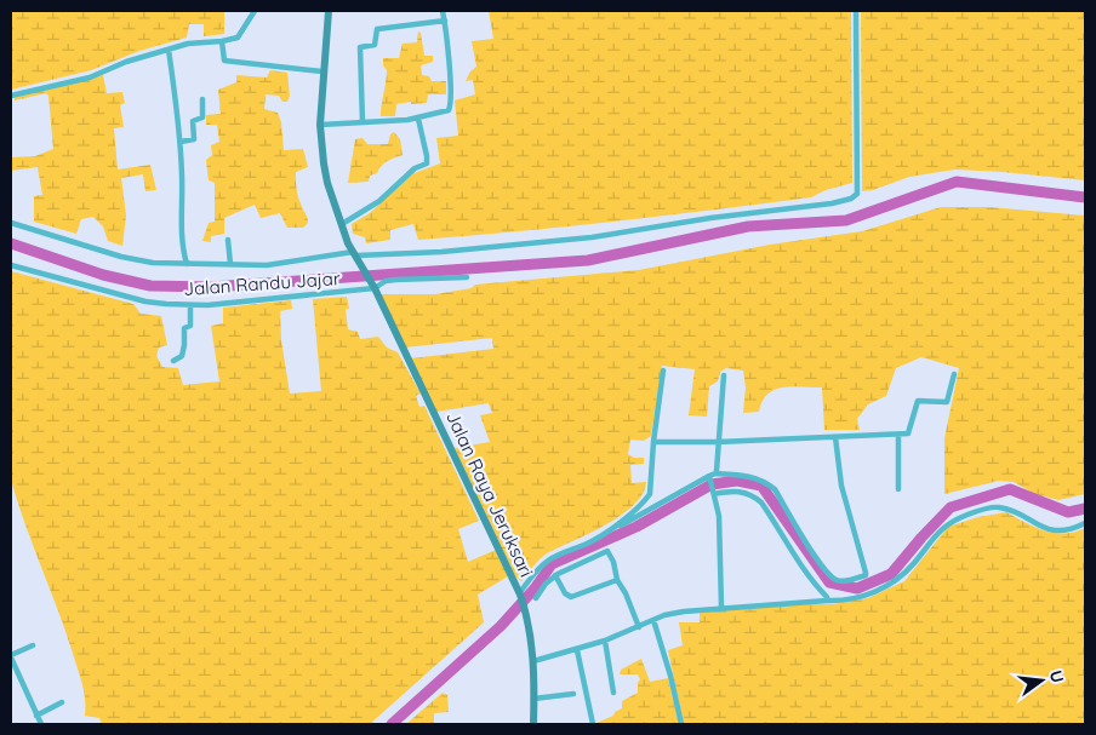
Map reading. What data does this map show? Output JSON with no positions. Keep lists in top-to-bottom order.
{
  "streets": {
    "street": ["Jalan Randu Jajar", "Jalan Raya Jeruksari"]
  },
  "crossings": [
    ["Jalan Randu Jajar", "Jalan Raya Jeruksari"]
  ],
  "north": "right"
}
